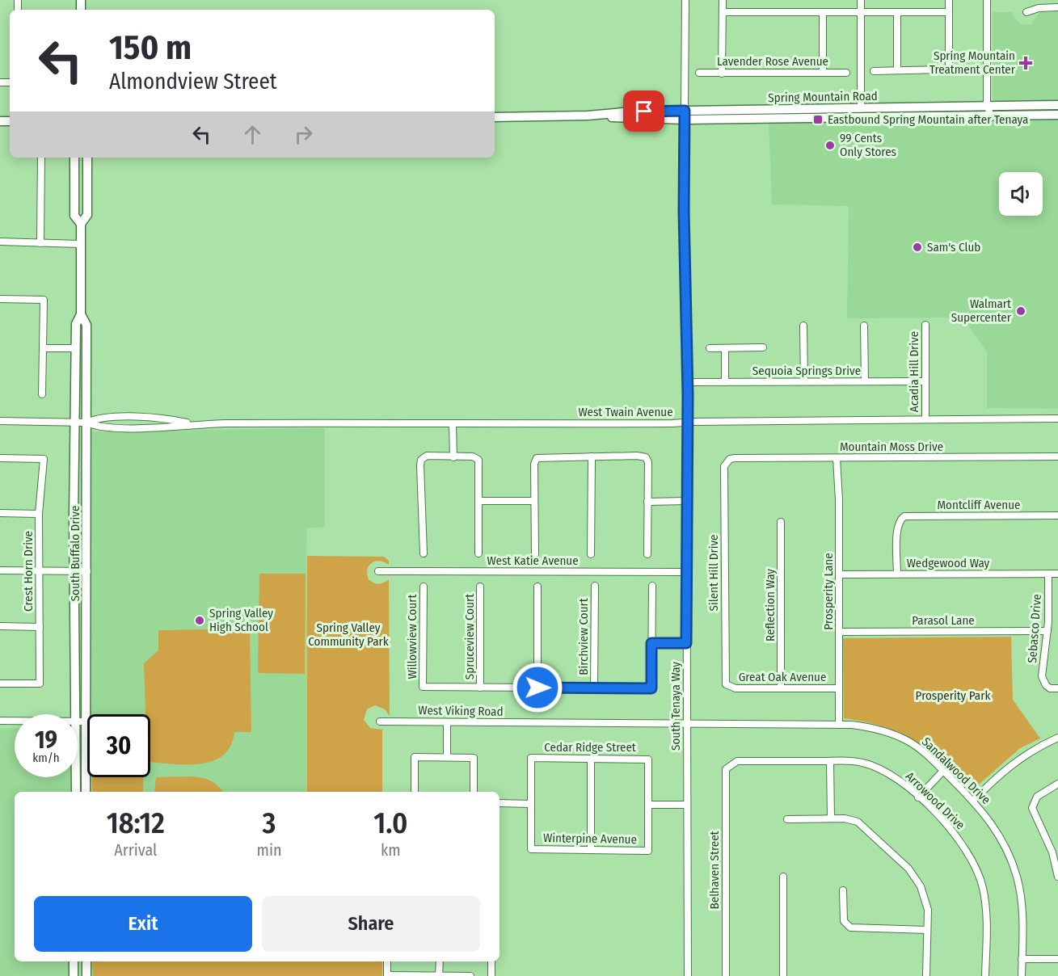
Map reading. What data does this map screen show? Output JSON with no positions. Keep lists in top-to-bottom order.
{
  "streets": {
    "main road": ["Spring Mountain Road", "South Buffalo Drive"],
    "street": [
      "Lavender Rose Avenue",
      "Sequoia Springs Drive",
      "Acadia Hill Drive",
      "West Twain Avenue",
      "Mountain Moss Drive",
      "Montcliff Avenue",
      "West Katie Avenue",
      "Wedgewood Way",
      "Crest Horn Drive",
      "Silent Hill Drive",
      "Prosperity Lane",
      "Reflection Way",
      "Parasol Lane",
      "Sebasco Drive",
      "Willowview Court",
      "Spruceview Court",
      "Birchview Court",
      "Great Oak Avenue",
      "South Tenaya Way",
      "West Viking Road",
      "Cedar Ridge Street",
      "Sandalwood Drive",
      "Arrowood Drive",
      "Winterpine Avenue",
      "Belhaven Street"
    ]
  },
  "crossings": [
    ["Spring Mountain Road", "South Tenaya Way"],
    ["Sequoia Springs Drive", "Acadia Hill Drive"],
    ["Sequoia Springs Drive", "South Tenaya Way"],
    ["Acadia Hill Drive", "West Twain Avenue"],
    ["West Twain Avenue", "South Buffalo Drive"],
    ["West Twain Avenue", "South Tenaya Way"],
    ["Mountain Moss Drive", "Silent Hill Drive"],
    ["Mountain Moss Drive", "Prosperity Lane"],
    ["Montcliff Avenue", "Wedgewood Way"],
    ["West Katie Avenue", "South Tenaya Way"],
    ["Wedgewood Way", "Prosperity Lane"],
    ["Wedgewood Way", "Sebasco Drive"],
    ["Silent Hill Drive", "Great Oak Avenue"],
    ["Prosperity Lane", "Parasol Lane"],
    ["Prosperity Lane", "Great Oak Avenue"],
    ["Prosperity Lane", "Sandalwood Drive"],
    ["Reflection Way", "Great Oak Avenue"],
    ["Parasol Lane", "Sebasco Drive"],
    ["Willowview Court", "Spruceview Court"],
    ["South Tenaya Way", "West Viking Road"],
    ["South Tenaya Way", "Sandalwood Drive"],
    ["West Viking Road", "Sandalwood Drive"],
    ["Cedar Ridge Street", "Winterpine Avenue"],
    ["Arrowood Drive", "Belhaven Street"]
  ],
  "parks": ["Spring Valley Community Park", "Prosperity Park"],
  "places": {
    "health": ["Spring Mountain Treatment Center"],
    "transit": ["Eastbound Spring Mountain after Tenaya"],
    "other": [
      "99 Cents Only Stores",
      "Sam's Club",
      "Walmart Supercenter",
      "Spring Valley High School"
    ]
  },
  "page": {
    "turn": ["150 m", "Almondview Street"],
    "speed": "19 km/h",
    "limit": "30",
    "eta": [
      "18:12",
      "Arrival",
      "3",
      "min",
      "1.0",
      "km"
    ],
    "buttons": ["Exit", "Share"]
  }
}
